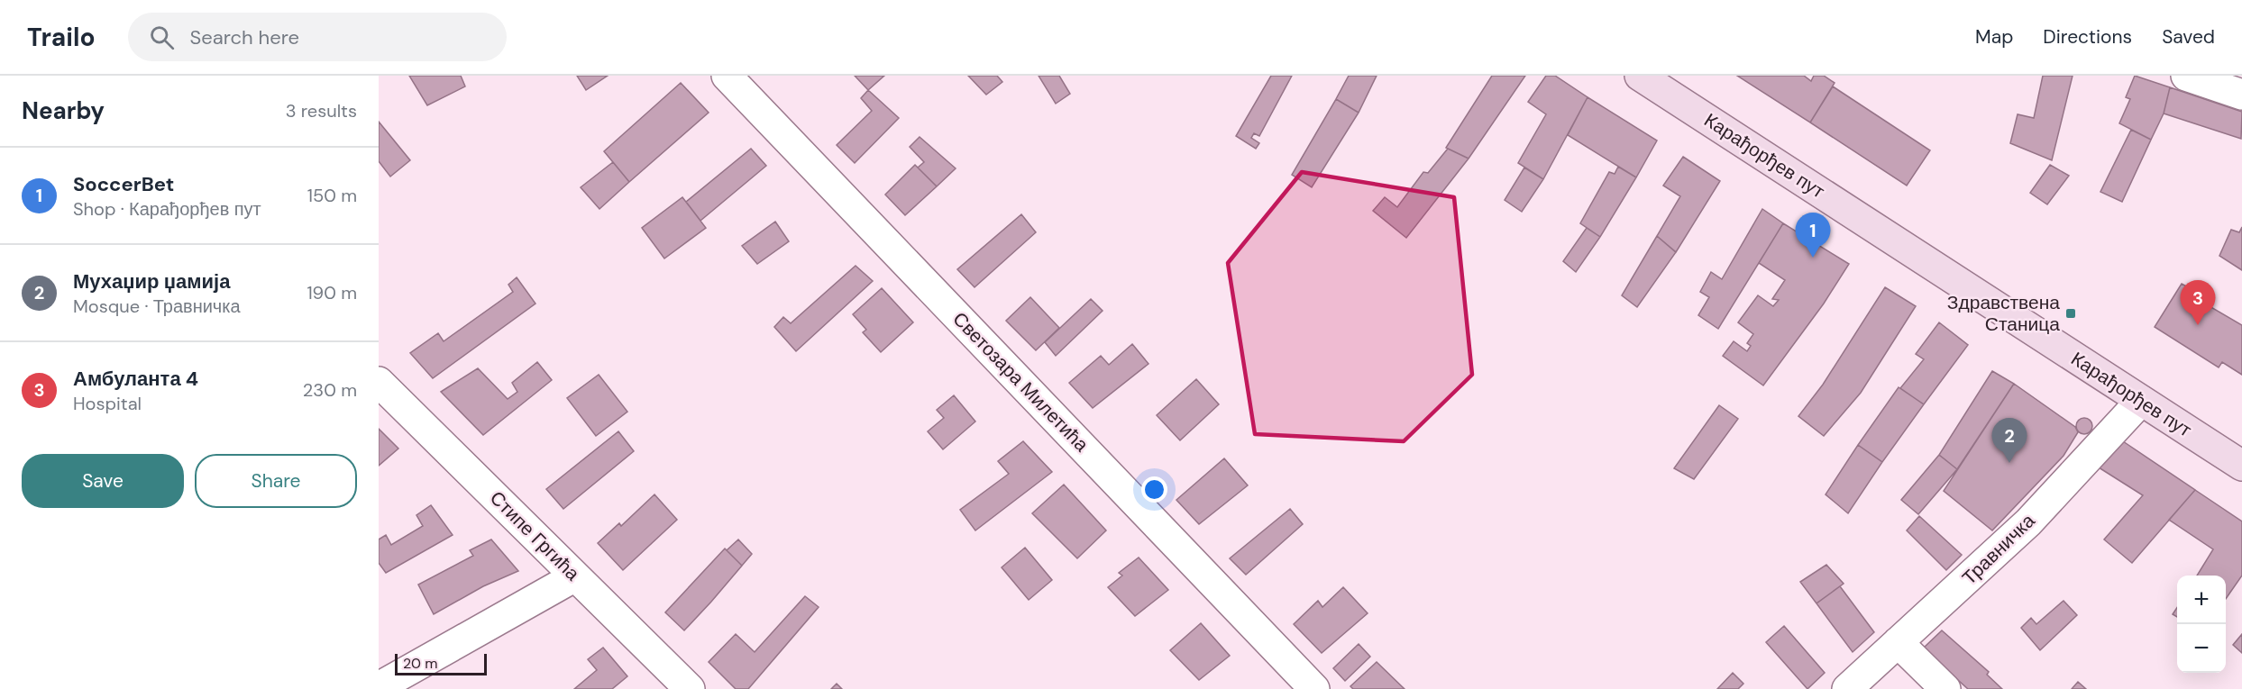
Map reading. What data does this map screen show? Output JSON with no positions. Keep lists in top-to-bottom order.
{
  "streets": {
    "main road": ["Карађорђев пут"],
    "street": ["Светозара Милетића", "Стипе Гргића", "Травничка"]
  },
  "crossings": [
    ["Карађорђев пут", "Травничка"]
  ],
  "places": {
    "transit": ["Здравствена Станица"]
  },
  "scale_bar": "20 m",
  "page": {
    "header": "Trailo",
    "search": "Search here",
    "nav": ["Map", "Directions", "Saved"],
    "heading": ["Nearby", "3 results"],
    "list": [
      {
        "mark": "1",
        "name": "SoccerBet",
        "note": "Shop · Карађорђев пут",
        "value": "150 m"
      },
      {
        "mark": "2",
        "name": "Мухаџир џамија",
        "note": "Mosque · Травничка",
        "value": "190 m"
      },
      {
        "mark": "3",
        "name": "Амбуланта 4",
        "note": "Hospital",
        "value": "230 m"
      }
    ],
    "pins": ["1", "3", "2"],
    "buttons": ["Save", "Share"],
    "map_buttons": ["+", "−"],
    "scale": "20 m"
  }
}
